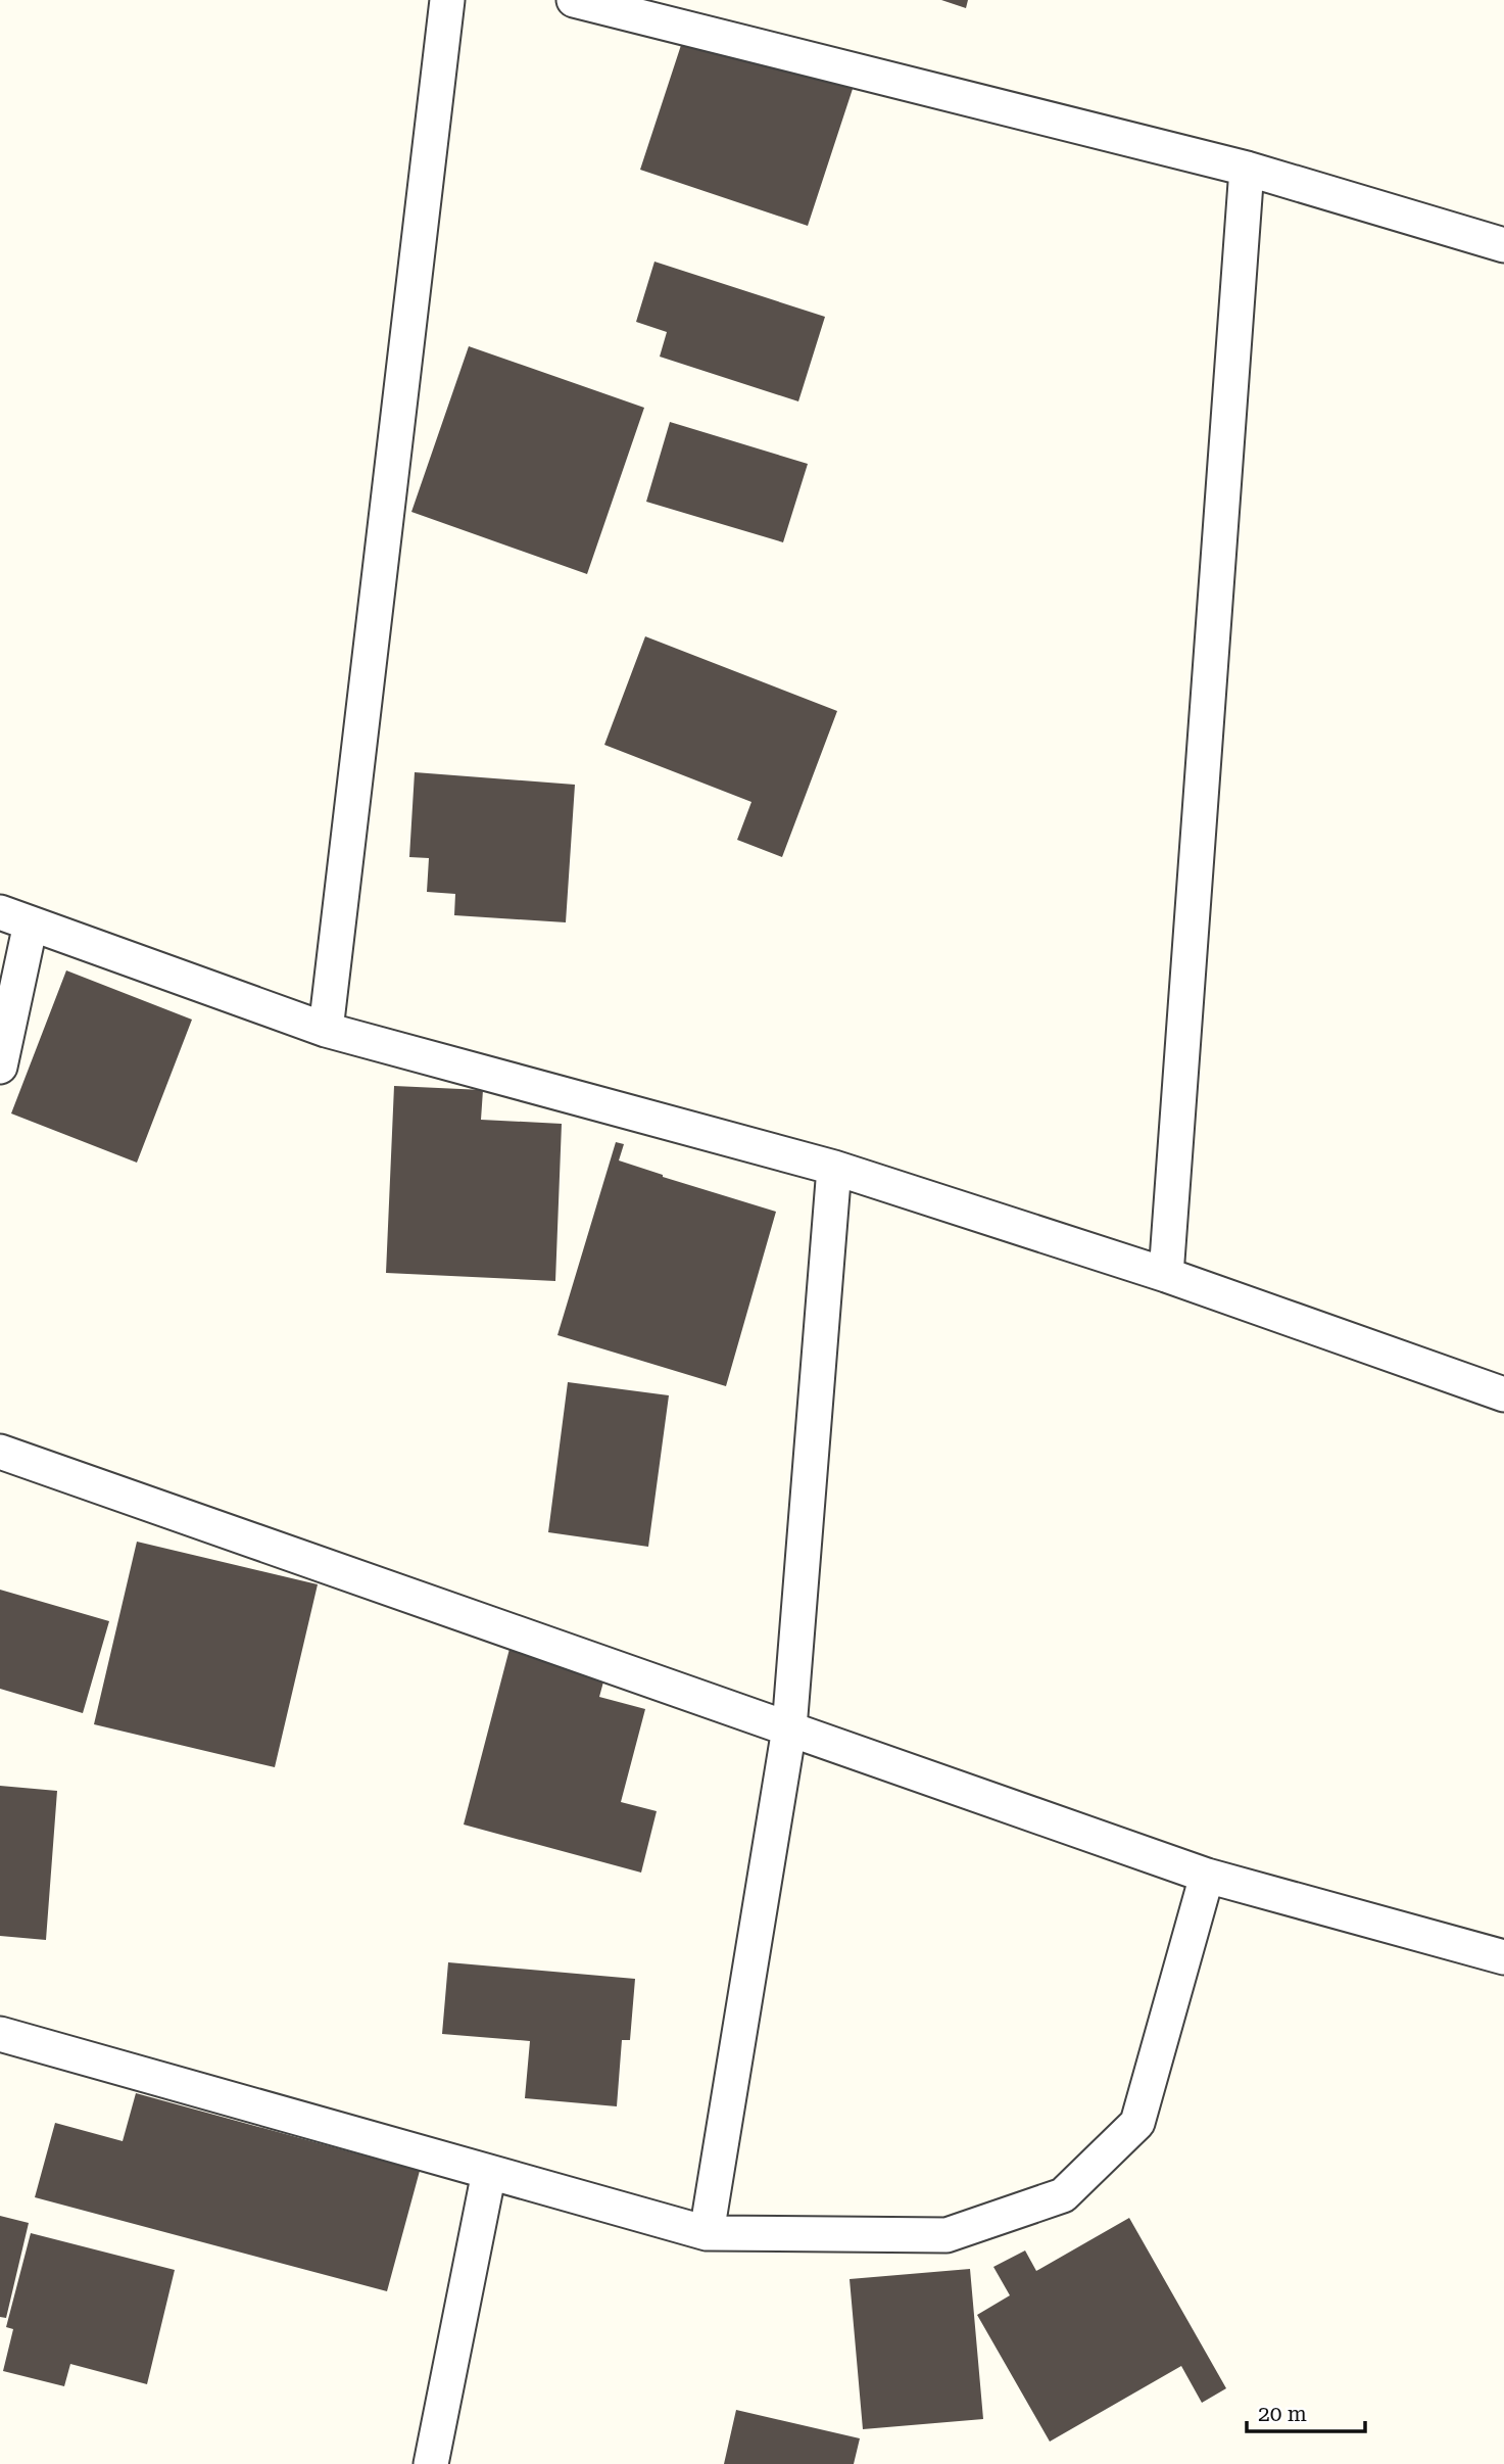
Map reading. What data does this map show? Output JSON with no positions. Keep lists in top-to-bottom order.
{
  "scale_bar": "20 m"
}
